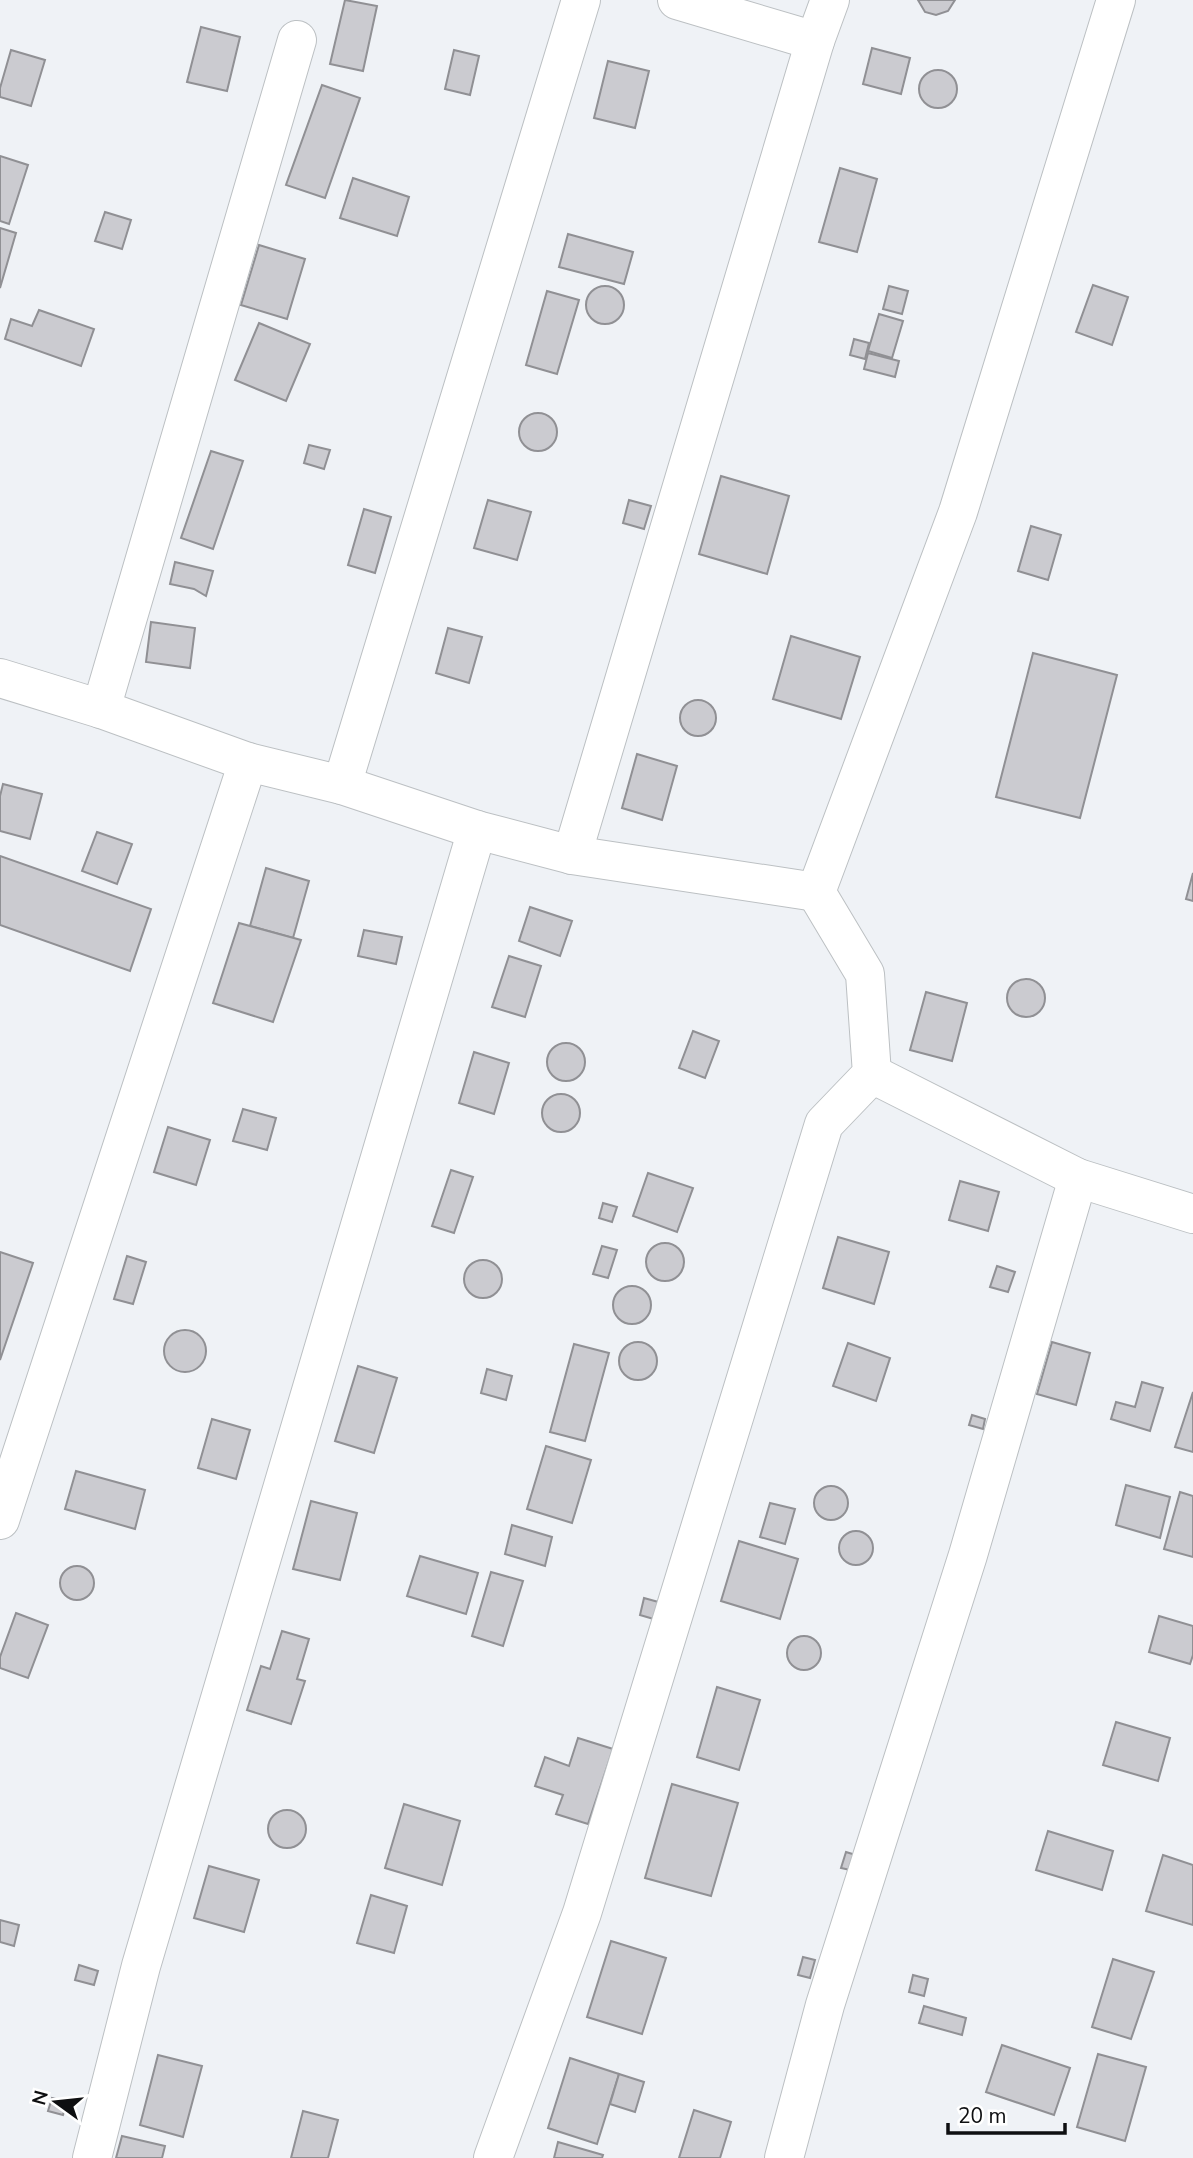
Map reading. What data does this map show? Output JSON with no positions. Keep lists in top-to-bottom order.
{
  "scale_bar": "20 m",
  "north": "left"
}
